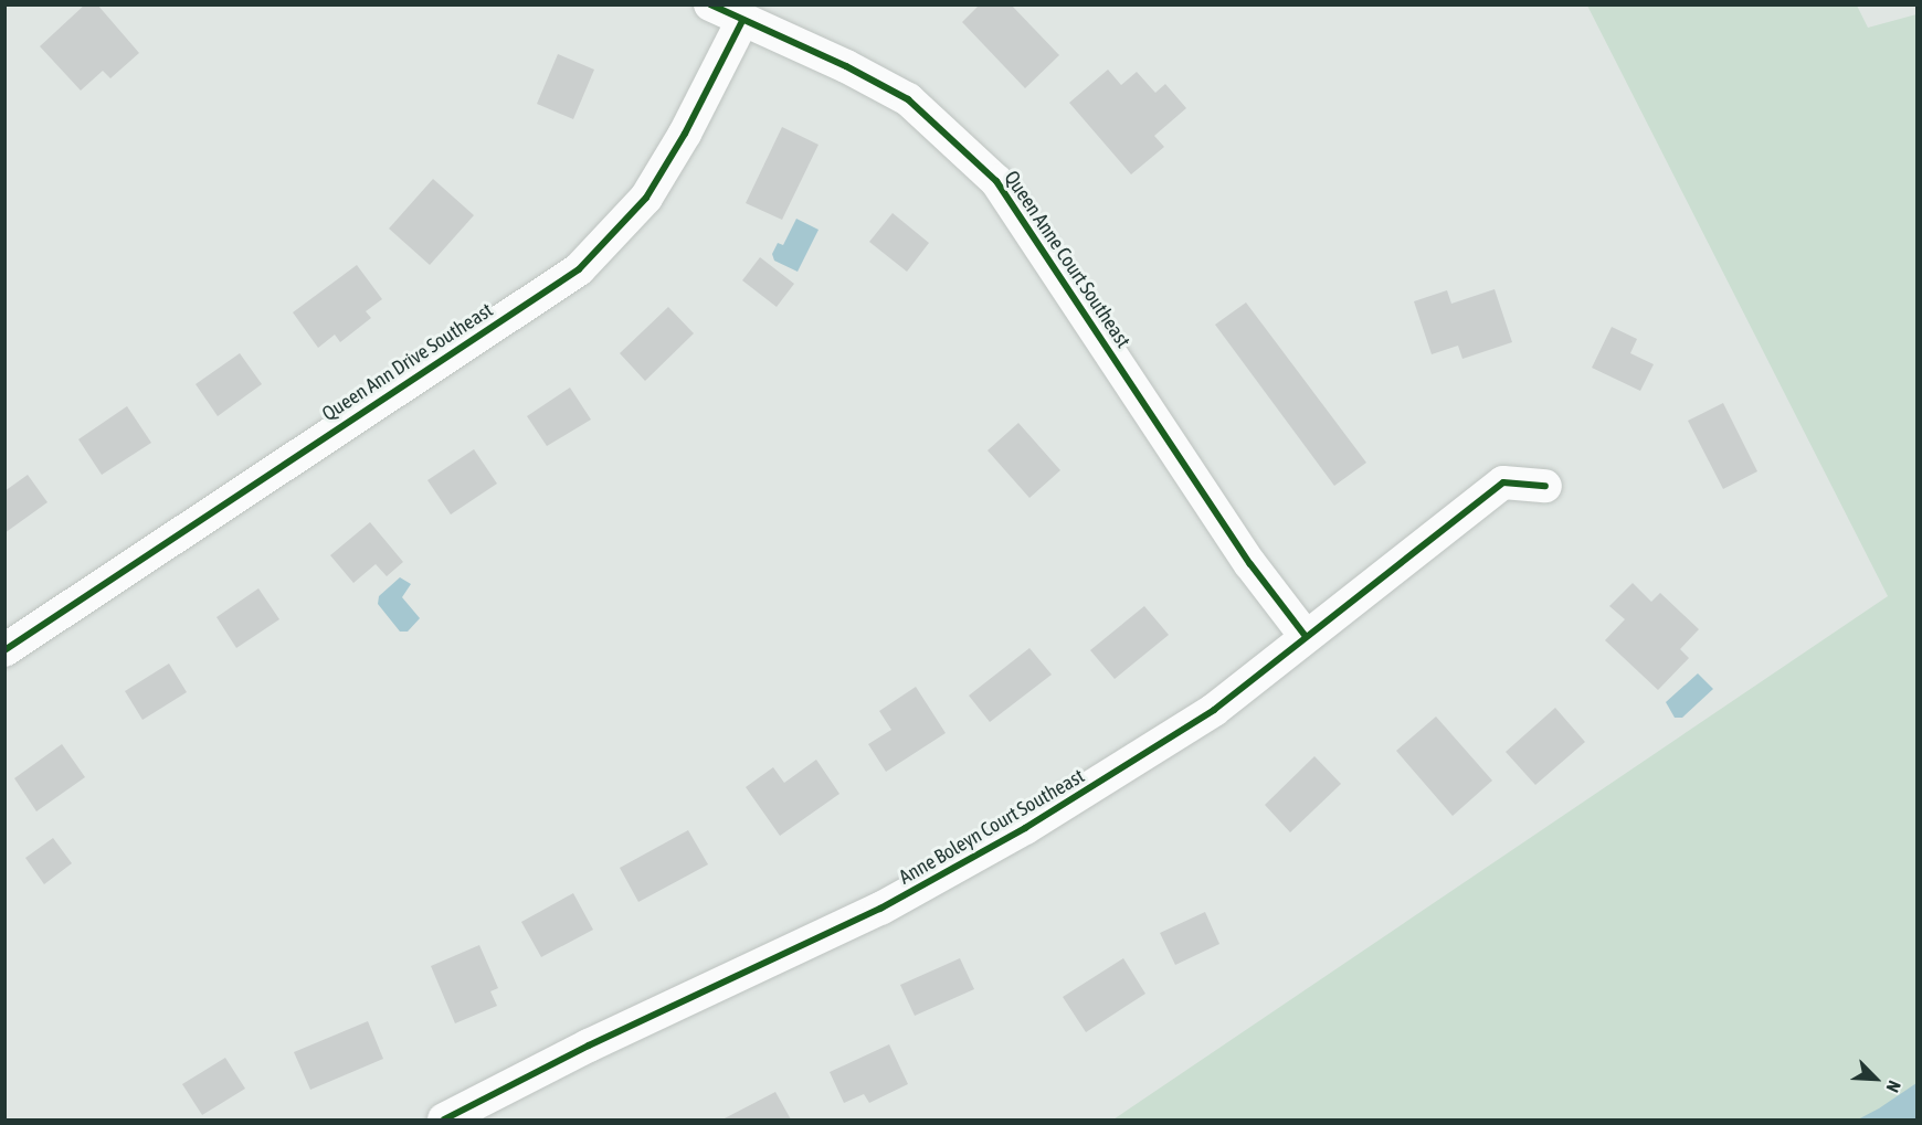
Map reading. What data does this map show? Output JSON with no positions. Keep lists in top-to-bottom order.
{
  "streets": {
    "street": ["Queen Anne Court Southeast", "Queen Ann Drive Southeast", "Anne Boleyn Court Southeast"]
  },
  "crossings": [
    ["Queen Anne Court Southeast", "Queen Ann Drive Southeast"],
    ["Queen Anne Court Southeast", "Anne Boleyn Court Southeast"]
  ],
  "north": "bottom right"
}
